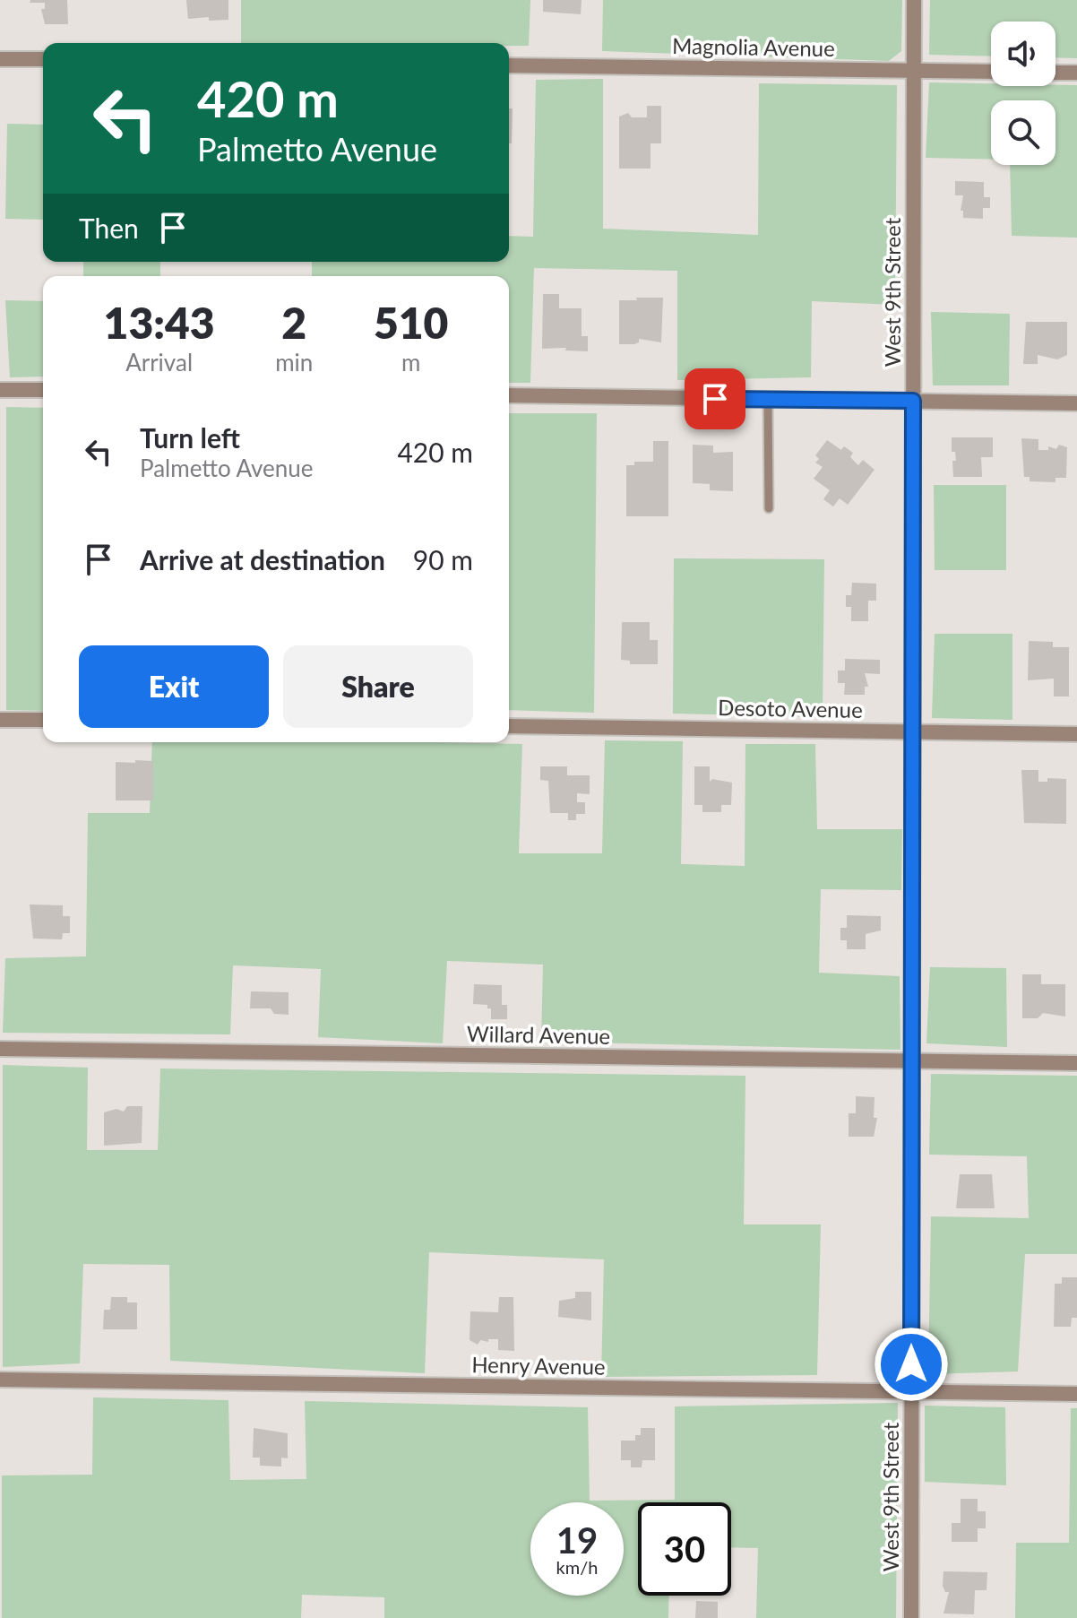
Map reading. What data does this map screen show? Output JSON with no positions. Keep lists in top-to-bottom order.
{
  "streets": {
    "street": [
      "Magnolia Avenue",
      "West 9th Street",
      "Desoto Avenue",
      "Willard Avenue",
      "Henry Avenue"
    ]
  },
  "crossings": [
    ["Magnolia Avenue", "West 9th Street"],
    ["West 9th Street", "Desoto Avenue"],
    ["West 9th Street", "Willard Avenue"],
    ["West 9th Street", "Henry Avenue"]
  ],
  "page": {
    "turn": ["420 m", "Palmetto Avenue"],
    "then": "Then",
    "eta": [
      "13:43",
      "Arrival",
      "2",
      "min",
      "510",
      "m"
    ],
    "list": [
      {
        "name": "Turn left",
        "note": "Palmetto Avenue",
        "value": "420 m"
      },
      {
        "name": "Arrive at destination",
        "value": "90 m"
      }
    ],
    "buttons": ["Exit", "Share"],
    "speed": "19 km/h",
    "limit": "30"
  }
}
